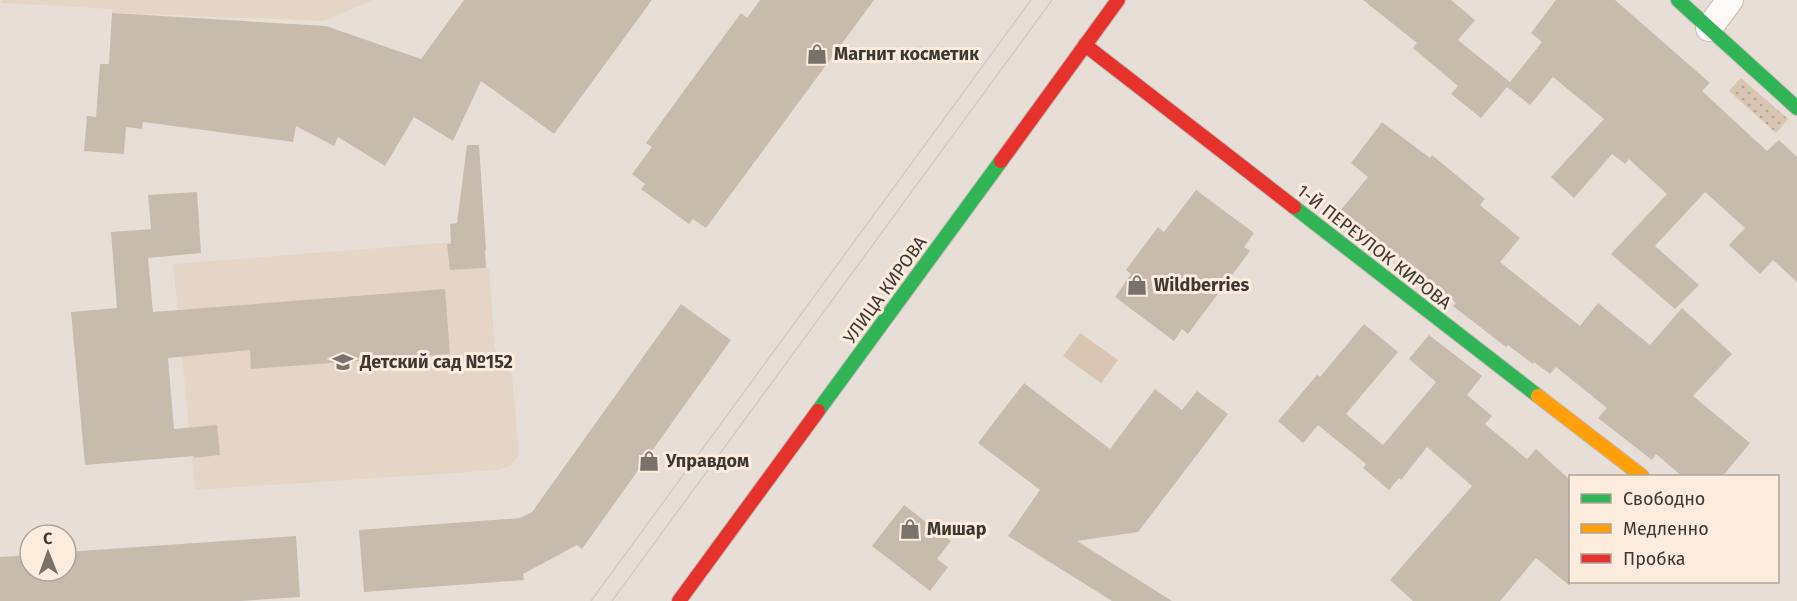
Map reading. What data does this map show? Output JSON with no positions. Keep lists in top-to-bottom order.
{
  "streets": {
    "street": ["1-Й ПЕРЕУЛОК КИРОВА", "УЛИЦА КИРОВА"]
  },
  "crossings": [
    ["1-Й ПЕРЕУЛОК КИРОВА", "УЛИЦА КИРОВА"]
  ],
  "places": {
    "shop": [
      "Магнит косметик",
      "Wildberries",
      "Управдом",
      "Мишар"
    ],
    "school or university": ["Детский сад №152"]
  },
  "legend": ["Свободно", "Медленно", "Пробка"],
  "north": "top"
}
